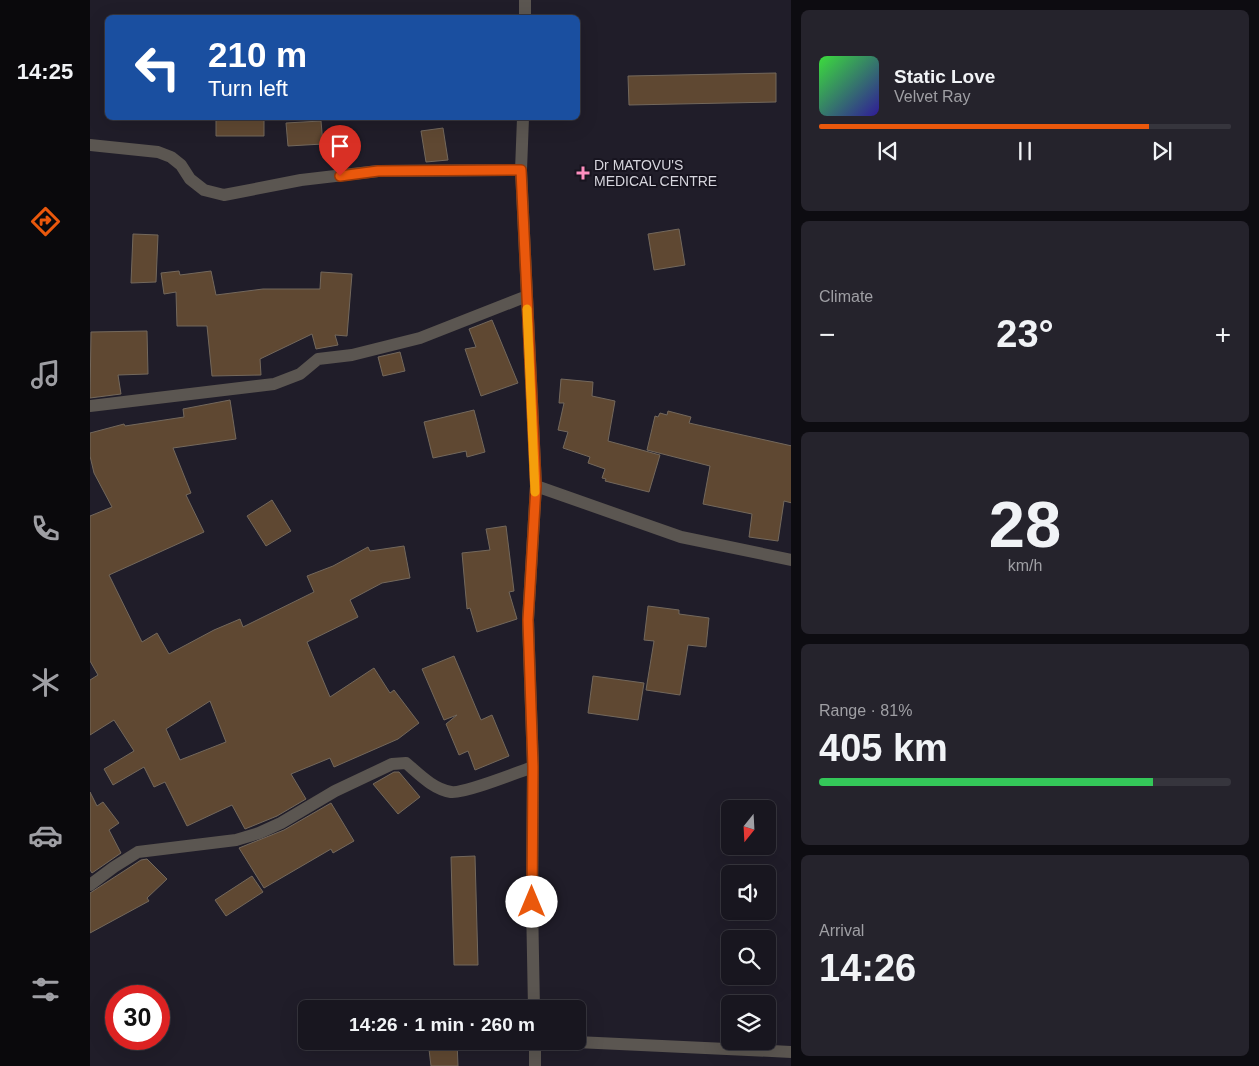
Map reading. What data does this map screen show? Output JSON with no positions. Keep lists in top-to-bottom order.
{
  "places": {
    "health": ["Dr MATOVU'S MEDICAL CENTRE"]
  },
  "north": "bottom",
  "page": {
    "tabs": "14:25",
    "turn": ["210 m", "Turn left"],
    "song": ["Static Love", "Velvet Ray"],
    "tile": [
      "Climate",
      ["28", "km/h"],
      ["Range · 81%", "405 km"],
      ["Arrival", "14:26"]
    ],
    "heat": ["−", "23°", "+"],
    "limit": "30",
    "trip": "14:26 · 1 min · 260 m"
  }
}
